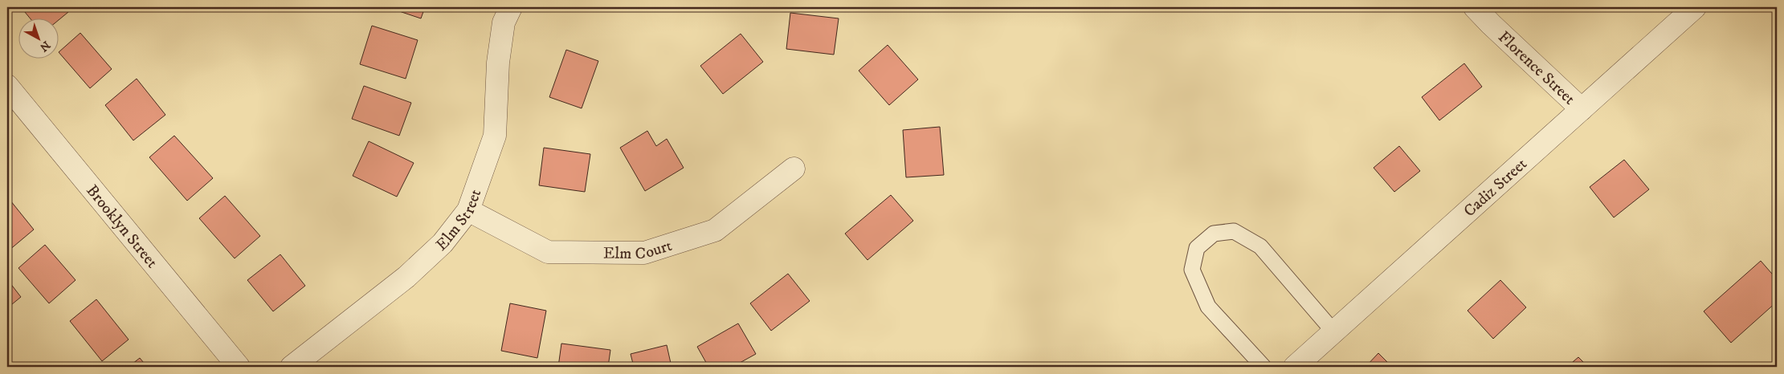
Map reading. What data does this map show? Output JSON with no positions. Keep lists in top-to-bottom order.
{
  "streets": {
    "street": [
      "Florence Street",
      "Cadiz Street",
      "Elm Street",
      "Brooklyn Street",
      "Elm Court"
    ]
  },
  "crossings": [
    ["Florence Street", "Cadiz Street"],
    ["Elm Street", "Elm Court"]
  ],
  "north": "bottom right"
}
